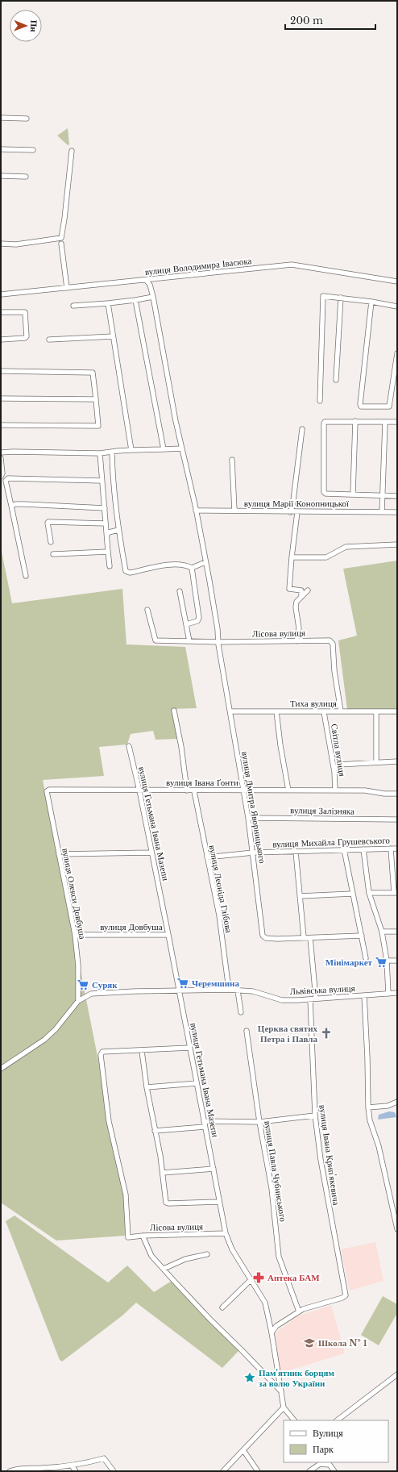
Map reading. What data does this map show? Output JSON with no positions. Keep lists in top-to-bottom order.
{
  "streets": {
    "street": [
      "вулиця Володимира Івасюка",
      "вулиця Марії Конопницької",
      "Лісова вулиця",
      "Тиха вулиця",
      "Світла вулиця",
      "вулиця Івана Ґонти",
      "вулиця Дмитра Яворницького",
      "вулиця Залізняка",
      "вулиця Гетьмана Івана Мазепи",
      "вулиця Михайла Грушевського",
      "вулиця Леоніда Глібова",
      "вулиця Олекси Довбуша",
      "вулиця Довбуша",
      "Львівська вулиця",
      "вулиця Івана Крипʼякевича",
      "вулиця Павла Чубинського"
    ]
  },
  "crossings": [
    ["вулиця Володимира Івасюка", "вулиця Дмитра Яворницького"],
    ["вулиця Марії Конопницької", "вулиця Дмитра Яворницького"],
    ["Лісова вулиця", "Тиха вулиця"],
    ["Лісова вулиця", "вулиця Дмитра Яворницького"],
    ["Лісова вулиця", "вулиця Гетьмана Івана Мазепи"],
    ["Тиха вулиця", "Світла вулиця"],
    ["Тиха вулиця", "вулиця Дмитра Яворницького"],
    ["Світла вулиця", "вулиця Івана Ґонти"],
    ["вулиця Івана Ґонти", "вулиця Дмитра Яворницького"],
    ["вулиця Івана Ґонти", "вулиця Гетьмана Івана Мазепи"],
    ["вулиця Івана Ґонти", "вулиця Леоніда Глібова"],
    ["вулиця Івана Ґонти", "вулиця Олекси Довбуша"],
    ["вулиця Дмитра Яворницького", "вулиця Залізняка"],
    ["вулиця Дмитра Яворницького", "вулиця Михайла Грушевського"],
    ["вулиця Гетьмана Івана Мазепи", "вулиця Довбуша"],
    ["вулиця Гетьмана Івана Мазепи", "Львівська вулиця"],
    ["вулиця Михайла Грушевського", "вулиця Леоніда Глібова"],
    ["вулиця Леоніда Глібова", "Львівська вулиця"],
    ["вулиця Олекси Довбуша", "вулиця Довбуша"],
    ["вулиця Олекси Довбуша", "Львівська вулиця"],
    ["Львівська вулиця", "вулиця Івана Крипʼякевича"],
    ["вулиця Івана Крипʼякевича", "вулиця Павла Чубинського"]
  ],
  "places": {
    "supermarket": ["Мінімаркет", "Черемшина", "Суряк"],
    "church": ["Церква святих Петра і Павла"],
    "pharmacy": ["Аптека БАМ"],
    "school or university": ["Школа № 1"],
    "place": ["Пам'ятник борцям за волю України"]
  },
  "legend": ["Вулиця", "Парк"],
  "scale_bar": "200 m",
  "north": "right"
}
